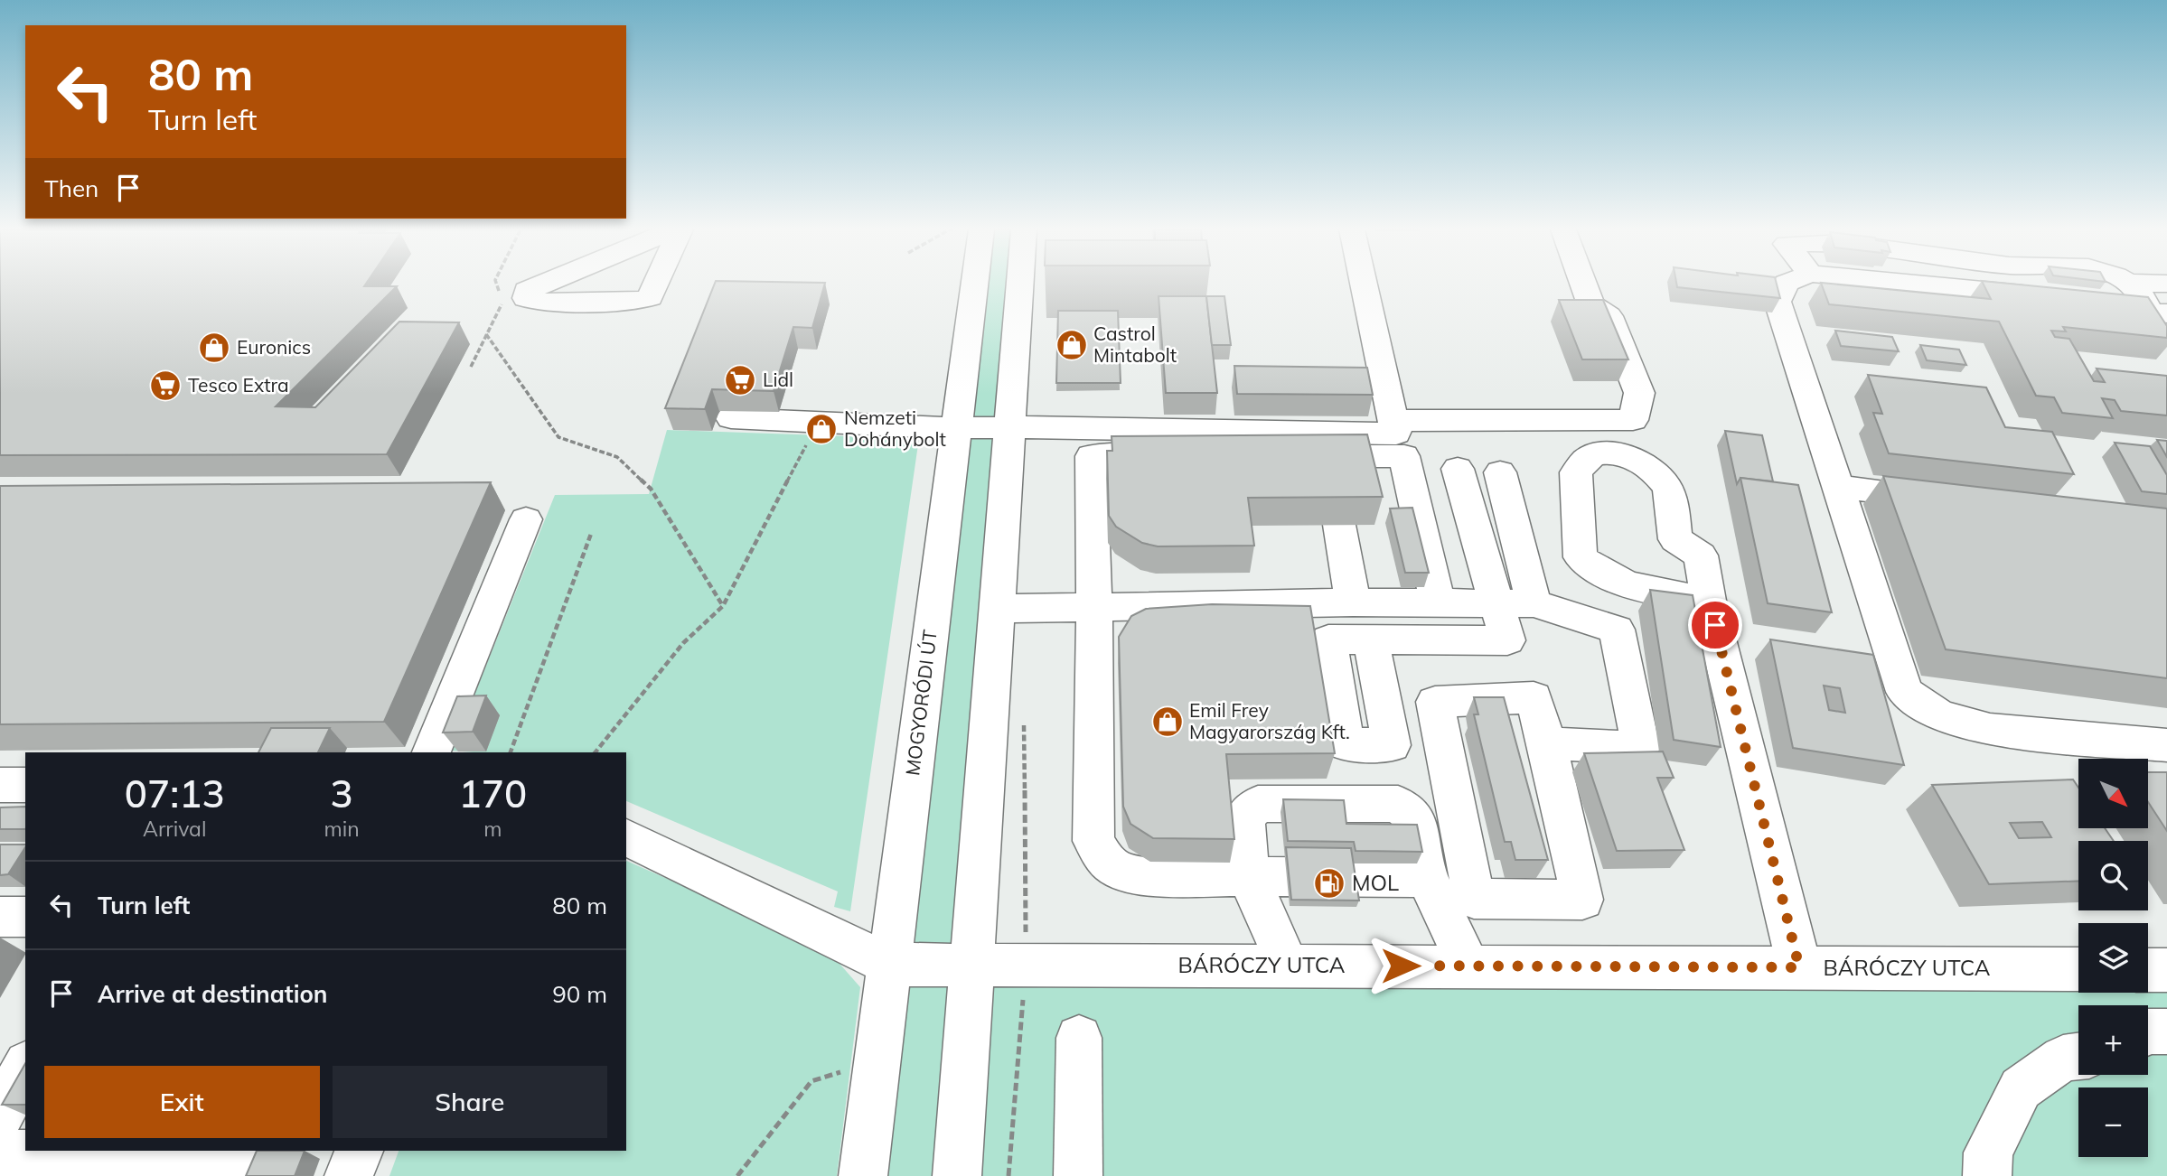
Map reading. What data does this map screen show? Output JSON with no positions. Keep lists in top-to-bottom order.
{
  "streets": {
    "street": ["MOGYORÓDI ÚT", "BÁRÓCZY UTCA"]
  },
  "crossings": [
    ["MOGYORÓDI ÚT", "BÁRÓCZY UTCA"]
  ],
  "places": {
    "shop": [
      "Castrol Mintabolt",
      "Euronics",
      "Nemzeti Dohánybolt",
      "Emil Frey Magyarország Kft."
    ],
    "supermarket": ["Lidl", "Tesco Extra"],
    "fuel station": ["MOL"]
  },
  "north": "bottom right",
  "page": {
    "turn": ["80 m", "Turn left"],
    "then": "Then",
    "eta": [
      "07:13",
      "Arrival",
      "3",
      "min",
      "170",
      "m"
    ],
    "map_buttons": ["+", "−"],
    "list": [
      {
        "name": "Turn left",
        "value": "80 m"
      },
      {
        "name": "Arrive at destination",
        "value": "90 m"
      }
    ],
    "buttons": ["Exit", "Share"]
  }
}
